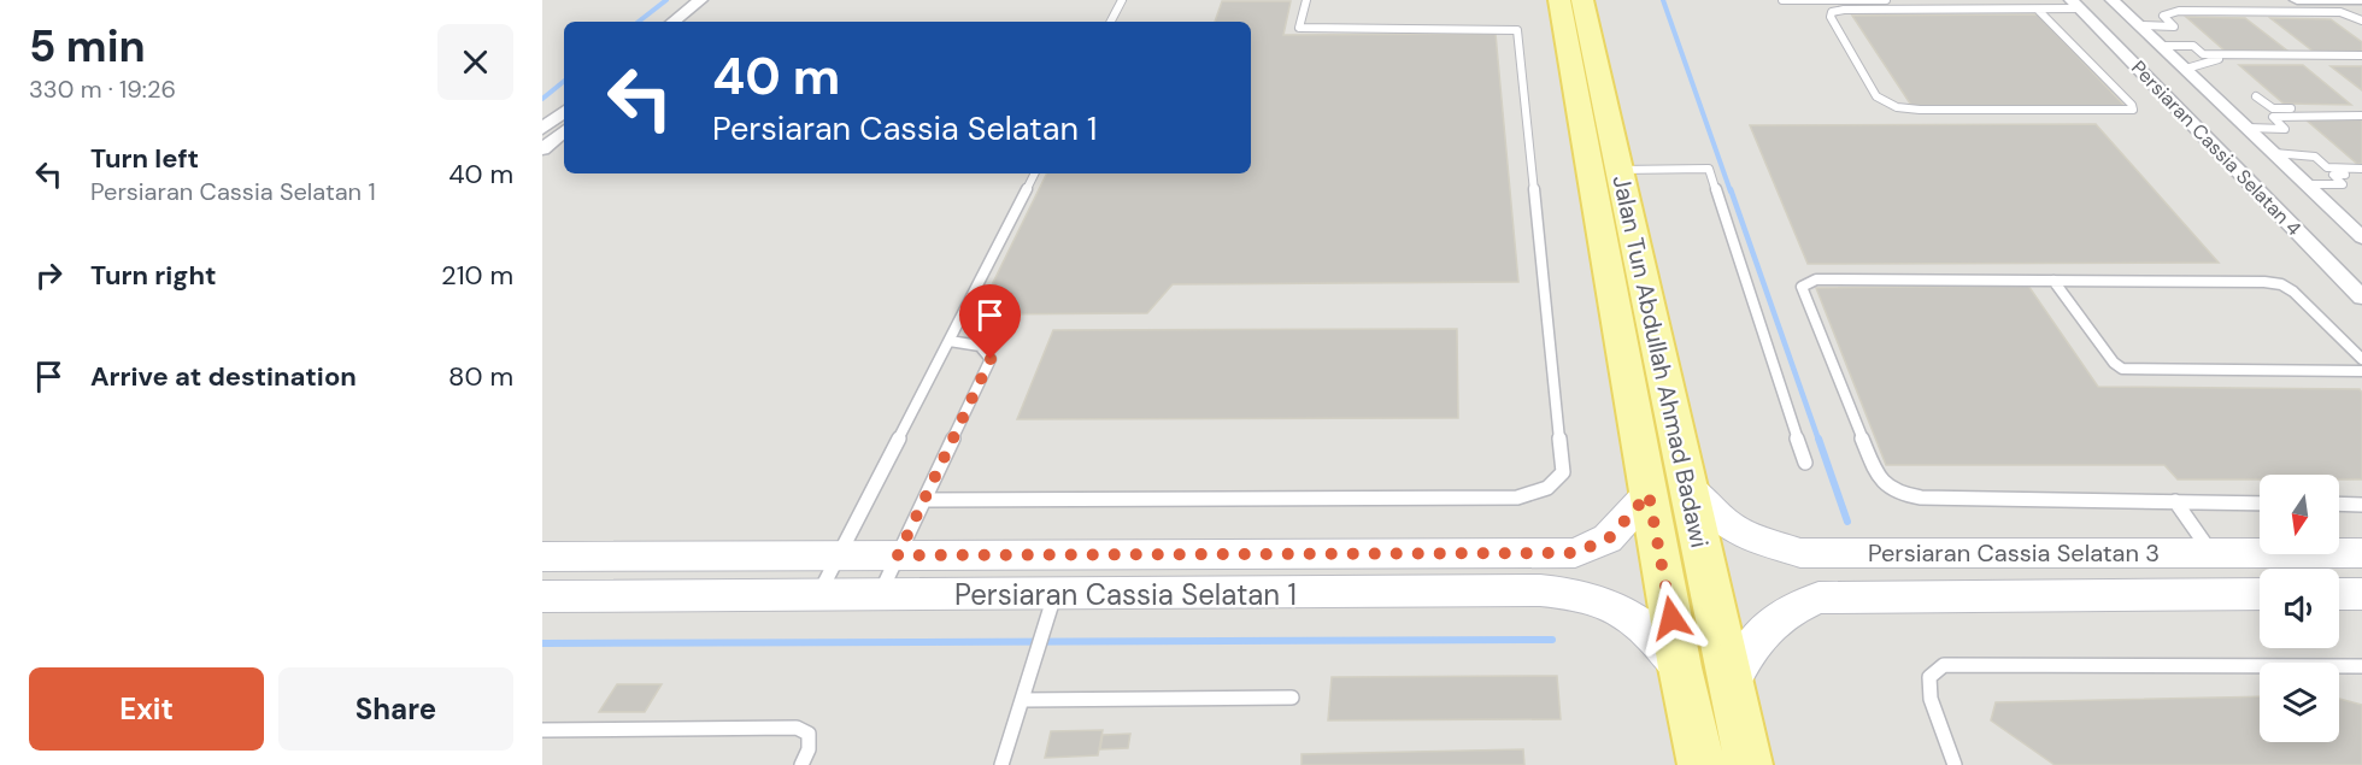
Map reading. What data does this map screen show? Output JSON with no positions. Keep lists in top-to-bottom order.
{
  "streets": {
    "main road": ["Jalan Tun Abdullah Ahmad Badawi"],
    "street": ["Persiaran Cassia Selatan 4", "Persiaran Cassia Selatan 3", "Persiaran Cassia Selatan 1"]
  },
  "crossings": [
    ["Jalan Tun Abdullah Ahmad Badawi", "Persiaran Cassia Selatan 3"],
    ["Jalan Tun Abdullah Ahmad Badawi", "Persiaran Cassia Selatan 1"]
  ],
  "north": "bottom",
  "page": {
    "heading": ["5 min", "330 m · 19:26"],
    "turn": ["40 m", "Persiaran Cassia Selatan 1"],
    "list": [
      {
        "name": "Turn left",
        "note": "Persiaran Cassia Selatan 1",
        "value": "40 m"
      },
      {
        "name": "Turn right",
        "value": "210 m"
      },
      {
        "name": "Arrive at destination",
        "value": "80 m"
      }
    ],
    "buttons": ["Exit", "Share"]
  }
}
